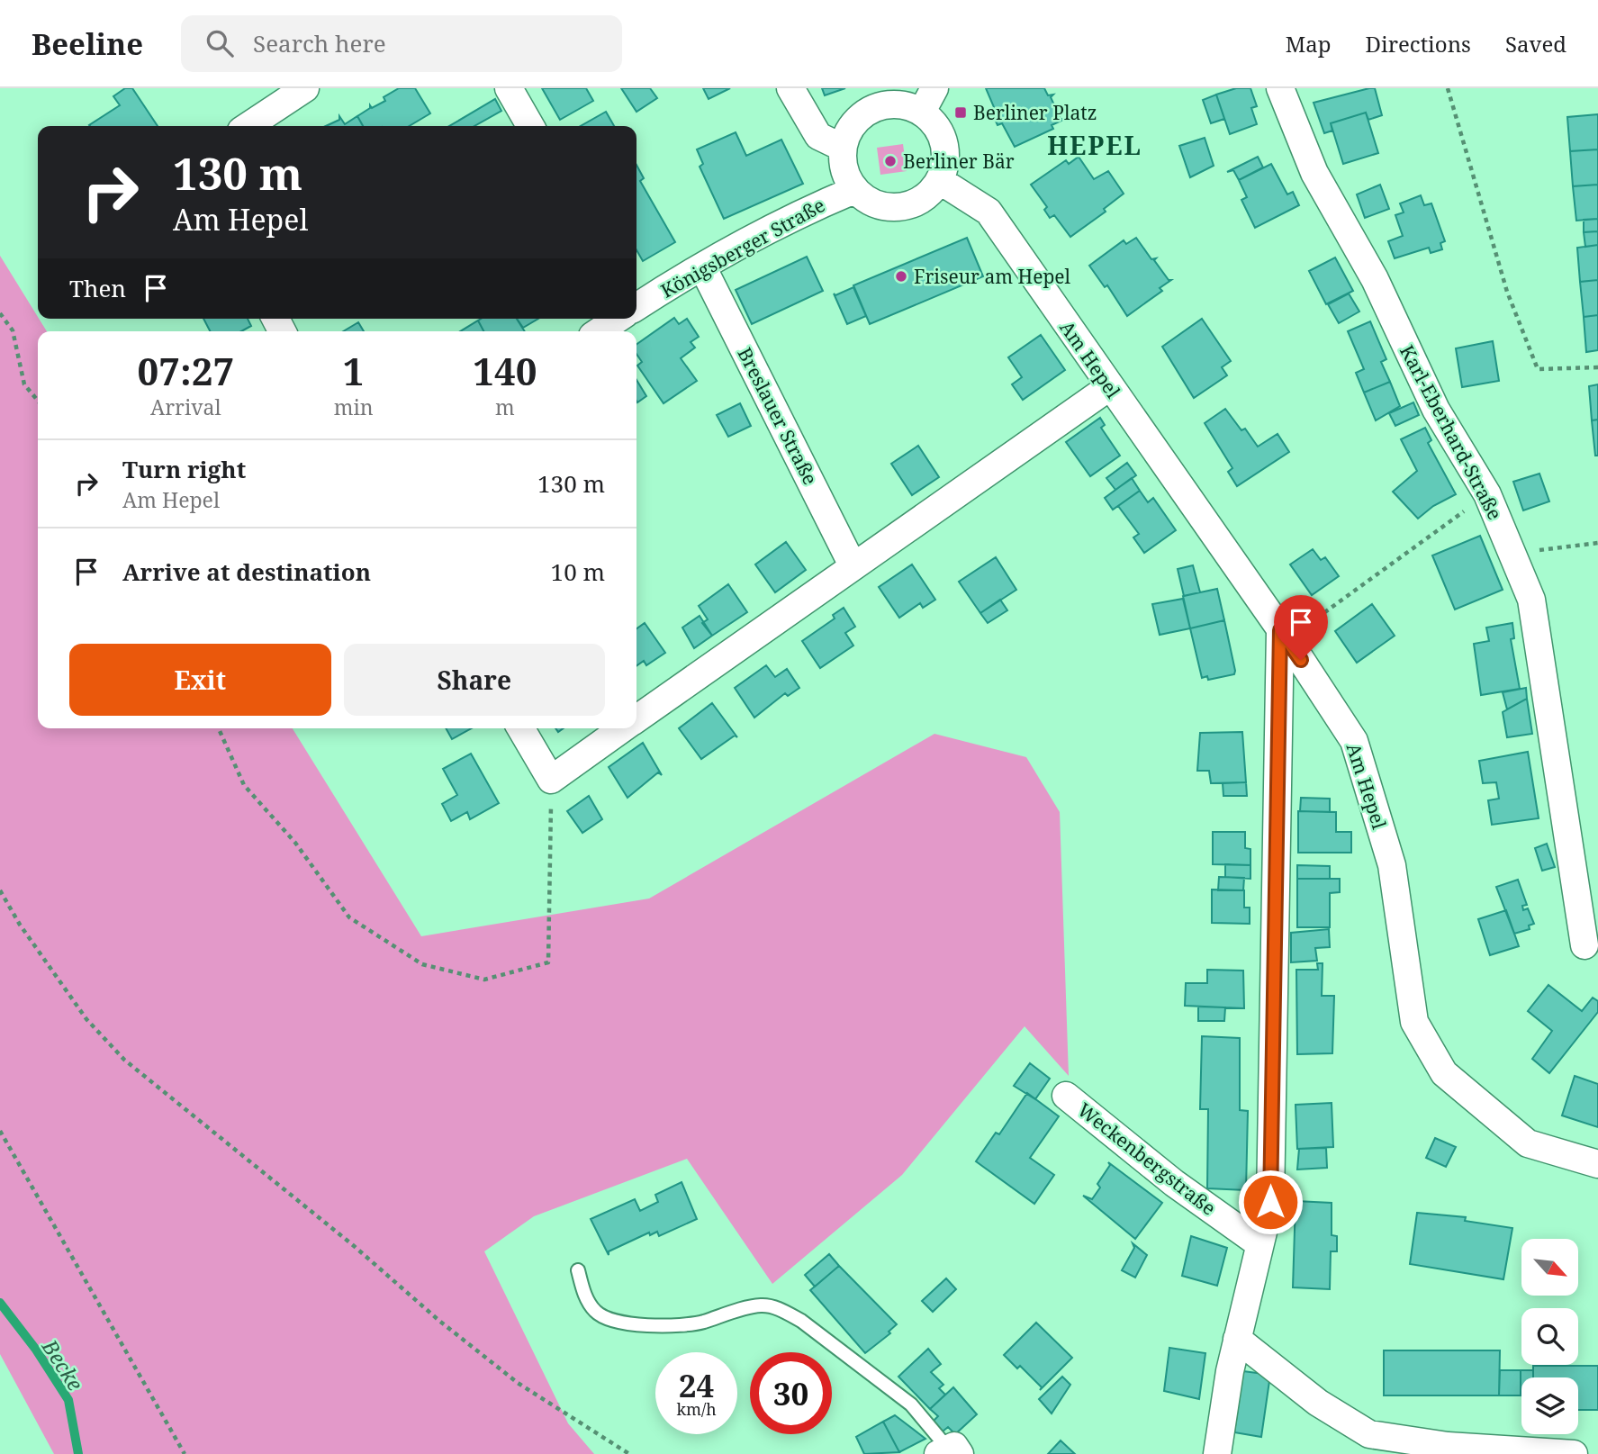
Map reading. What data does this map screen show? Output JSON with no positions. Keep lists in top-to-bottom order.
{
  "streets": {
    "street": [
      "Königsberger Straße",
      "Am Hepel",
      "Breslauer Straße",
      "Karl-Eberhard-Straße",
      "Weckenbergstraße"
    ]
  },
  "crossings": [
    ["Königsberger Straße", "Am Hepel"],
    ["Königsberger Straße", "Breslauer Straße"]
  ],
  "districts": ["HEPEL"],
  "water": ["Becke"],
  "places": {
    "transit": ["Berliner Platz"],
    "other": ["Berliner Bär", "Friseur am Hepel"]
  },
  "north": "bottom right",
  "page": {
    "header": "Beeline",
    "search": "Search here",
    "nav": ["Map", "Directions", "Saved"],
    "turn": ["130 m", "Am Hepel"],
    "then": "Then",
    "eta": [
      "07:27",
      "Arrival",
      "1",
      "min",
      "140",
      "m"
    ],
    "list": [
      {
        "name": "Turn right",
        "note": "Am Hepel",
        "value": "130 m"
      },
      {
        "name": "Arrive at destination",
        "value": "10 m"
      }
    ],
    "buttons": ["Exit", "Share"],
    "speed": "24 km/h",
    "limit": "30"
  }
}
